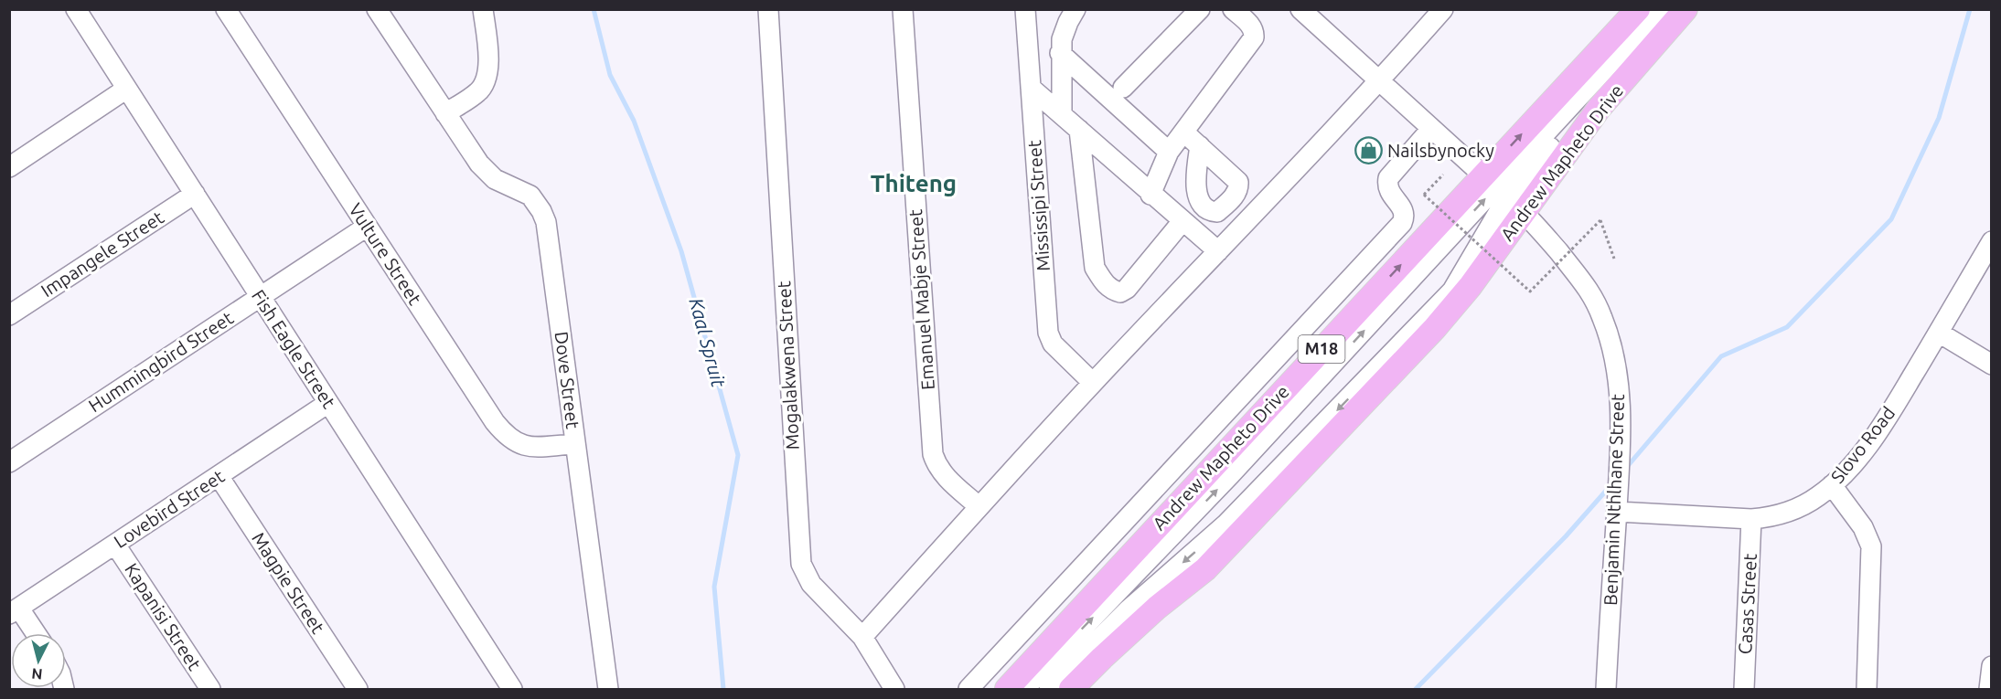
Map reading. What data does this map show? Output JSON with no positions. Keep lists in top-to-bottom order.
{
  "streets": {
    "main road": ["Andrew Mapheto Drive", "M18"],
    "street": [
      "Mississipi Street",
      "Impangele Street",
      "Vulture Street",
      "Emanuel Mabje Street",
      "Fish Eagle Street",
      "Hummingbird Street",
      "Mogalakwena Street",
      "Dove Street",
      "Slovo Road",
      "Benjamin Nthlhane Street",
      "Lovebird Street",
      "Magpie Street",
      "Casas Street",
      "Kapanisi Street"
    ]
  },
  "crossings": [
    ["Andrew Mapheto Drive", "Benjamin Nthlhane Street"],
    ["Impangele Street", "Fish Eagle Street"],
    ["Vulture Street", "Hummingbird Street"],
    ["Vulture Street", "Dove Street"],
    ["Fish Eagle Street", "Hummingbird Street"],
    ["Fish Eagle Street", "Lovebird Street"],
    ["Slovo Road", "Benjamin Nthlhane Street"],
    ["Slovo Road", "Casas Street"],
    ["Lovebird Street", "Magpie Street"],
    ["Lovebird Street", "Kapanisi Street"]
  ],
  "districts": ["Thiteng"],
  "water": ["Kaal Spruit"],
  "places": {
    "shop": ["Nailsbynocky"]
  },
  "north": "bottom"
}
